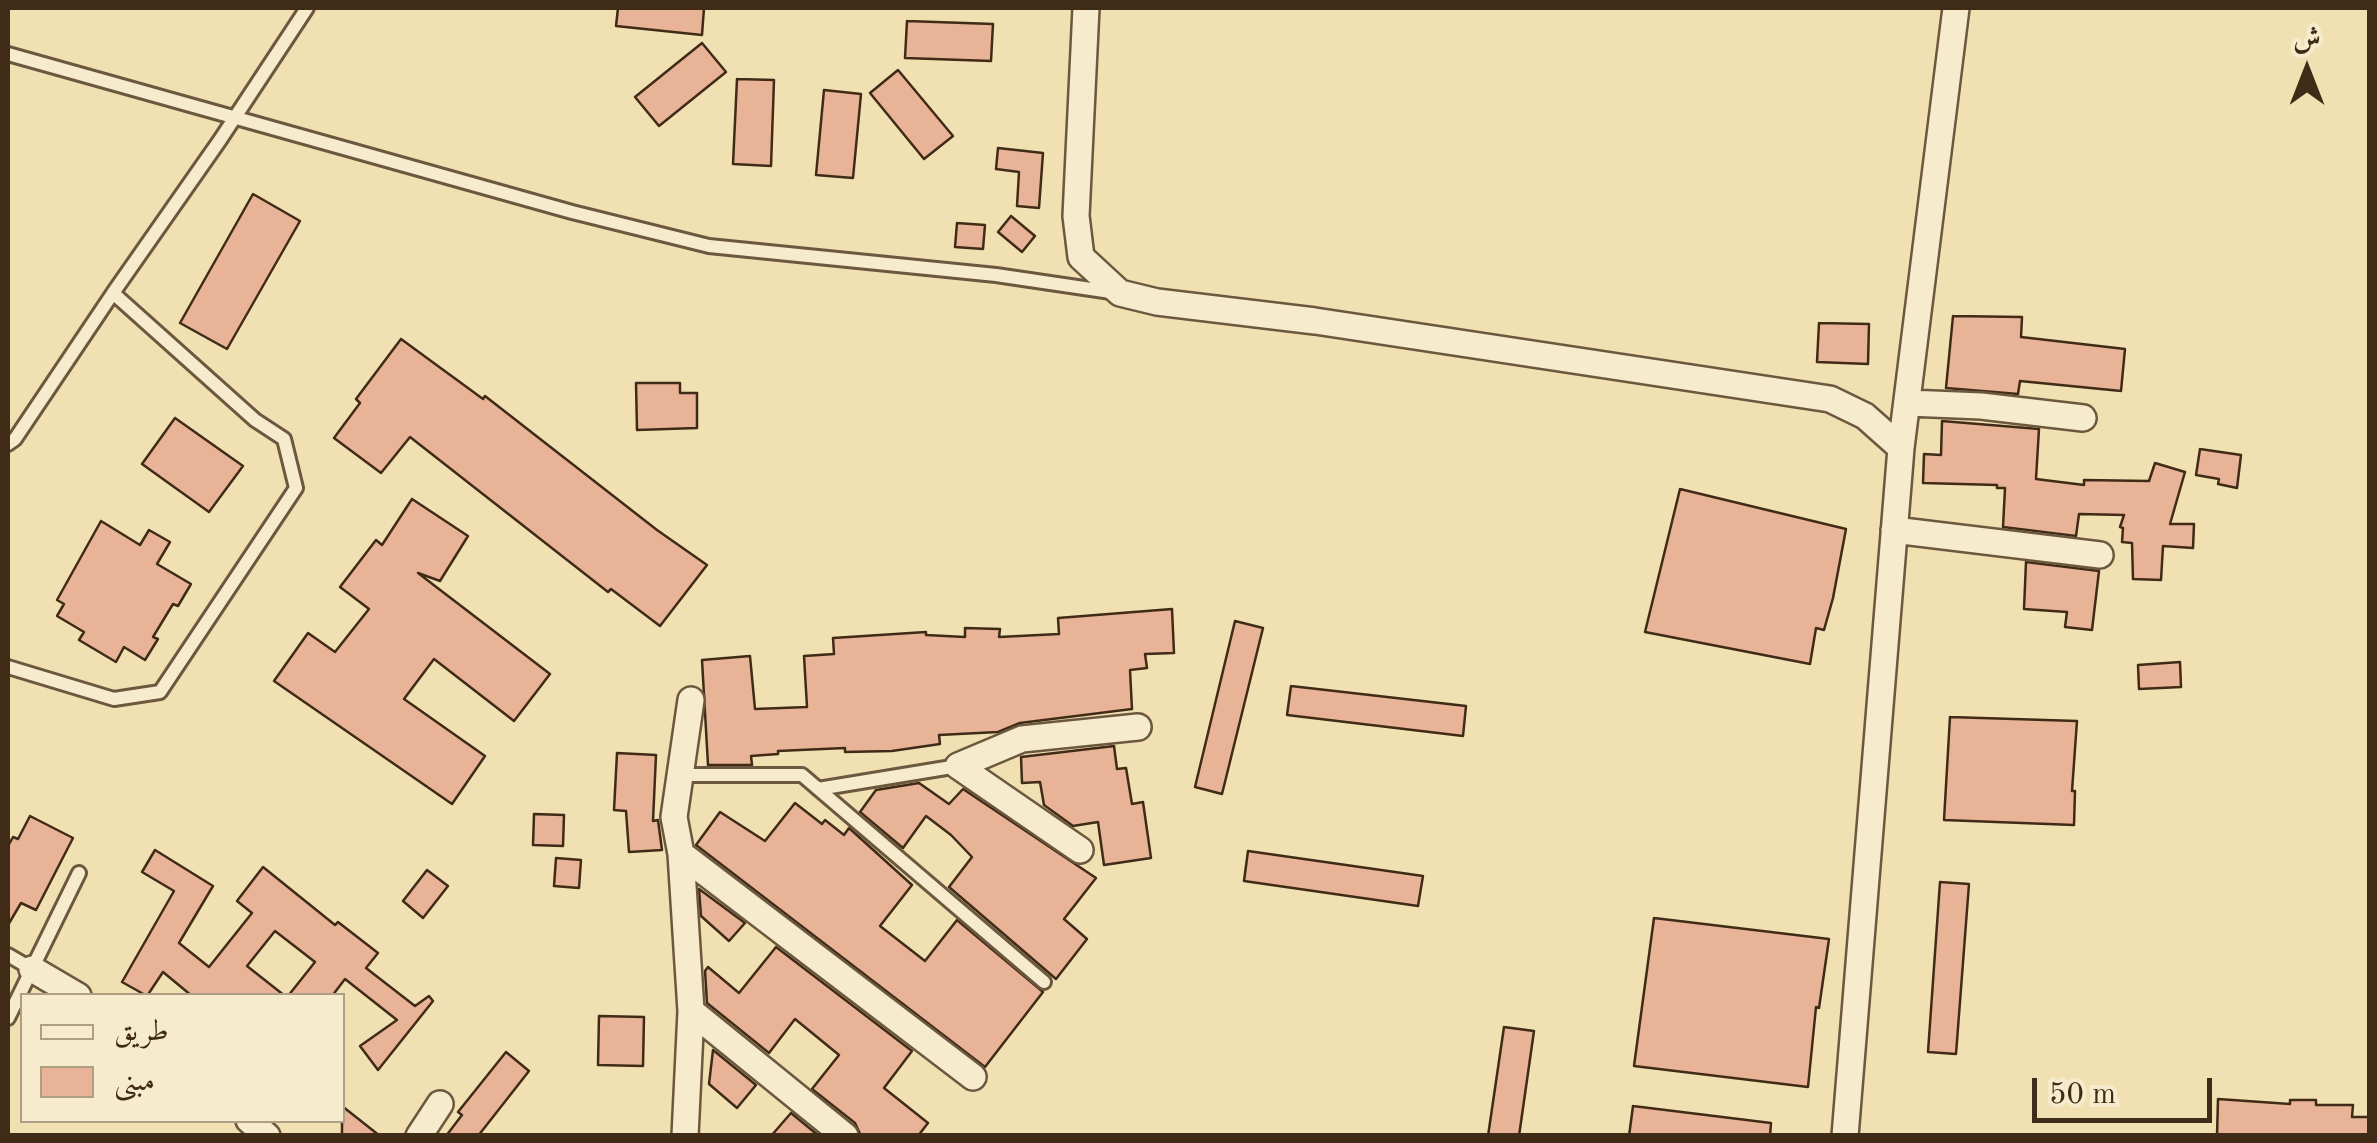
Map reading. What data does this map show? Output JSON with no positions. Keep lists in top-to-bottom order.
{
  "legend": ["طريق", "مبنى"],
  "scale_bar": "50 m",
  "north": "top"
}
